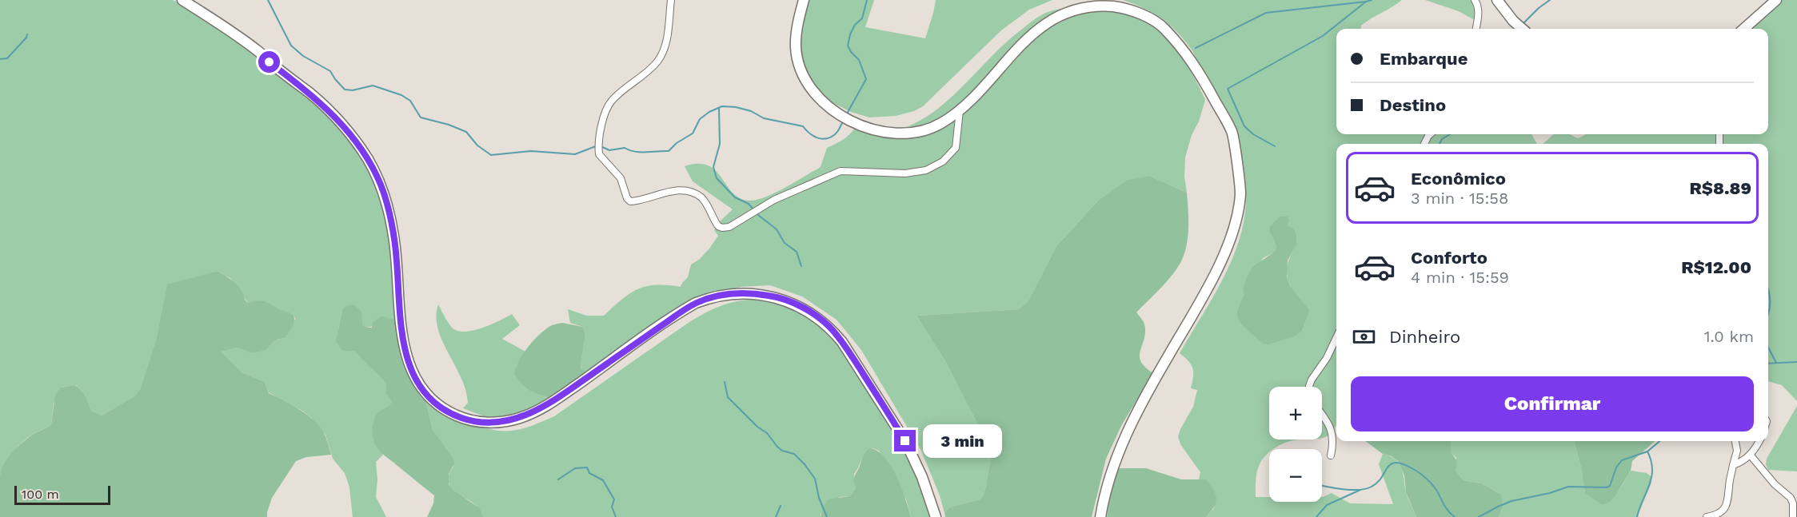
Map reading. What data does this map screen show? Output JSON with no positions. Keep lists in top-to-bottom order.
{
  "scale_bar": "100 m",
  "page": {
    "banner": ["Embarque", "Destino"],
    "list": [
      {
        "name": "Econômico",
        "note": "3 min · 15:58",
        "value": "R$8.89"
      },
      {
        "name": "Conforto",
        "note": "4 min · 15:59",
        "value": "R$12.00"
      }
    ],
    "pay": ["Dinheiro", "1.0 km"],
    "buttons": "Confirmar",
    "map_buttons": ["+", "−"],
    "bubble": "3 min",
    "scale": "100 m"
  }
}
